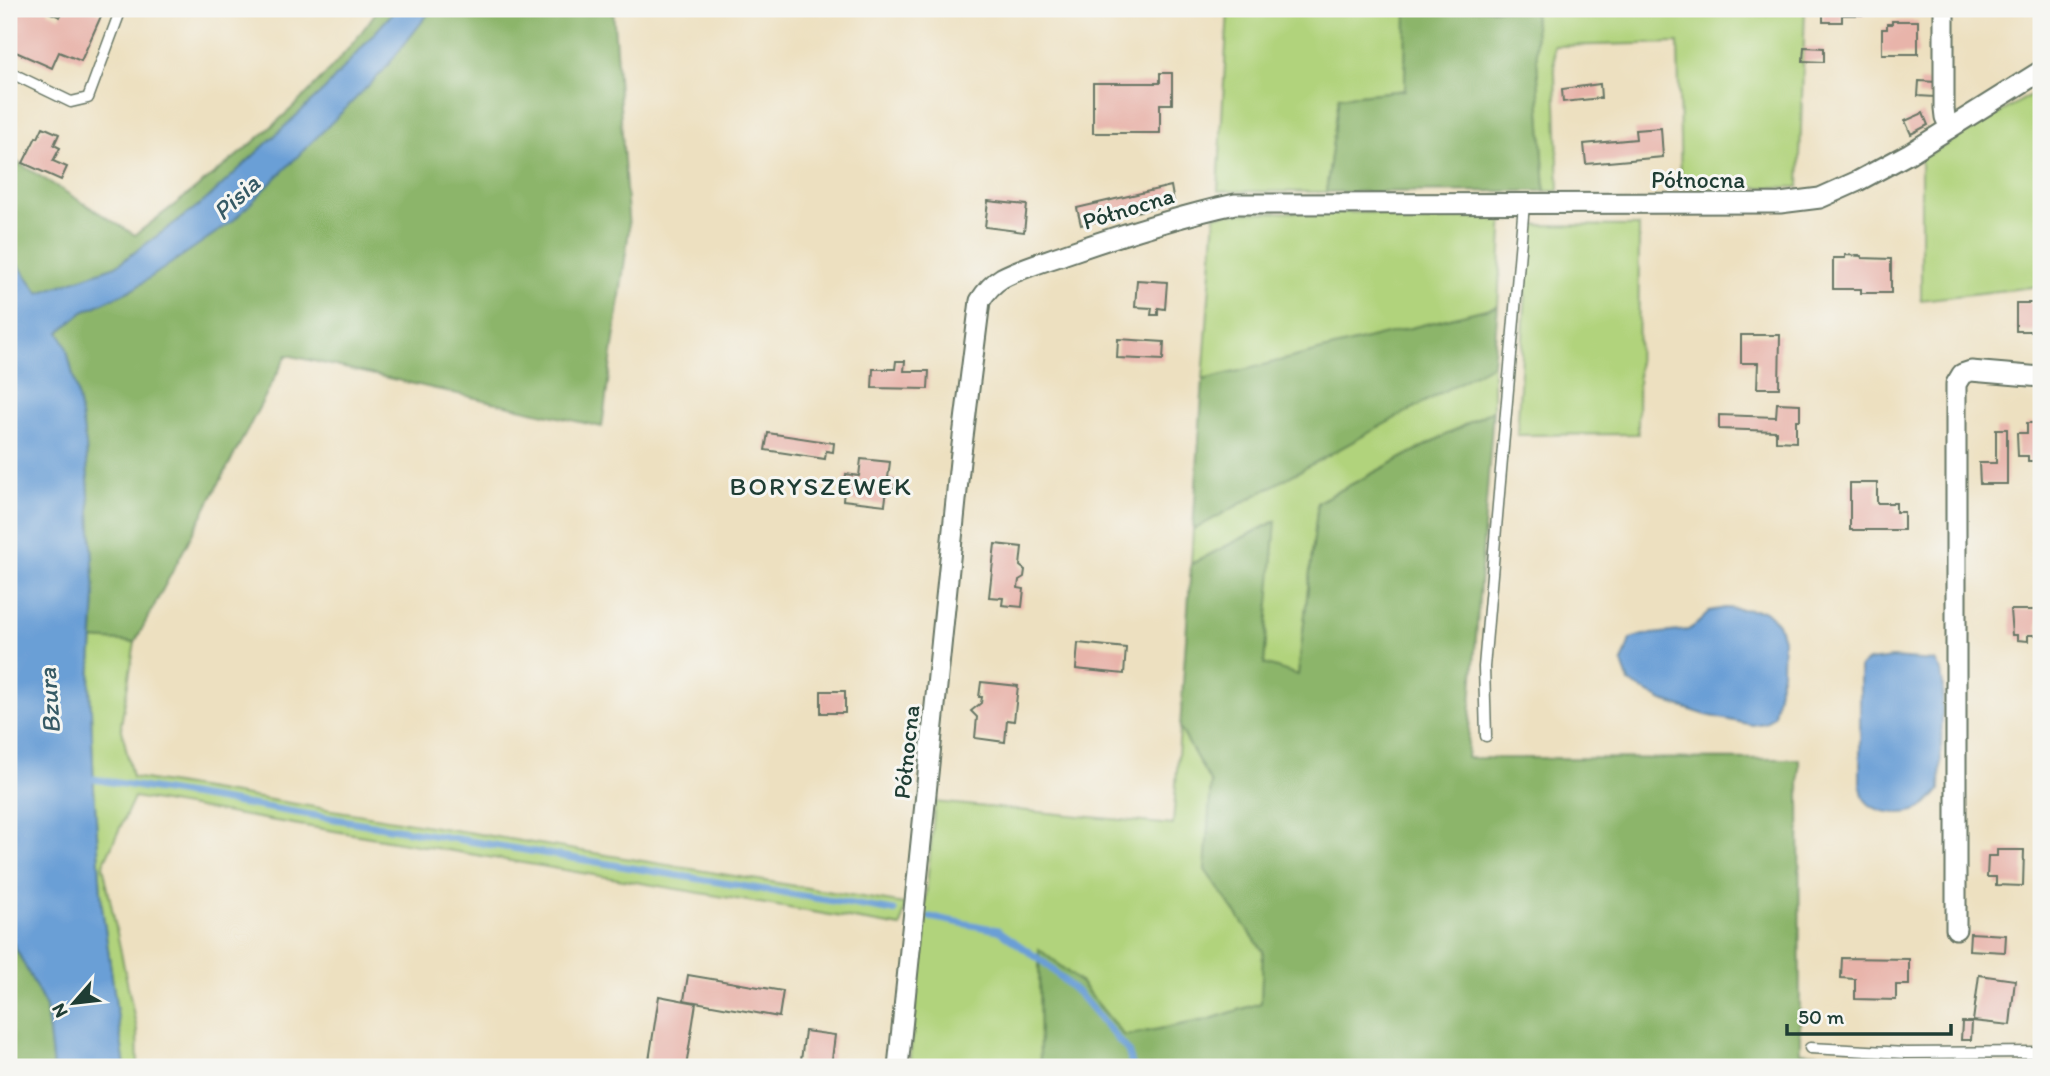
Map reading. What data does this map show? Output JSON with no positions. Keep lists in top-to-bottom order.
{
  "streets": {
    "street": ["Północna"]
  },
  "districts": ["BORYSZEWEK"],
  "water": ["Pisia", "Bzura"],
  "scale_bar": "50 m",
  "north": "bottom left"
}
